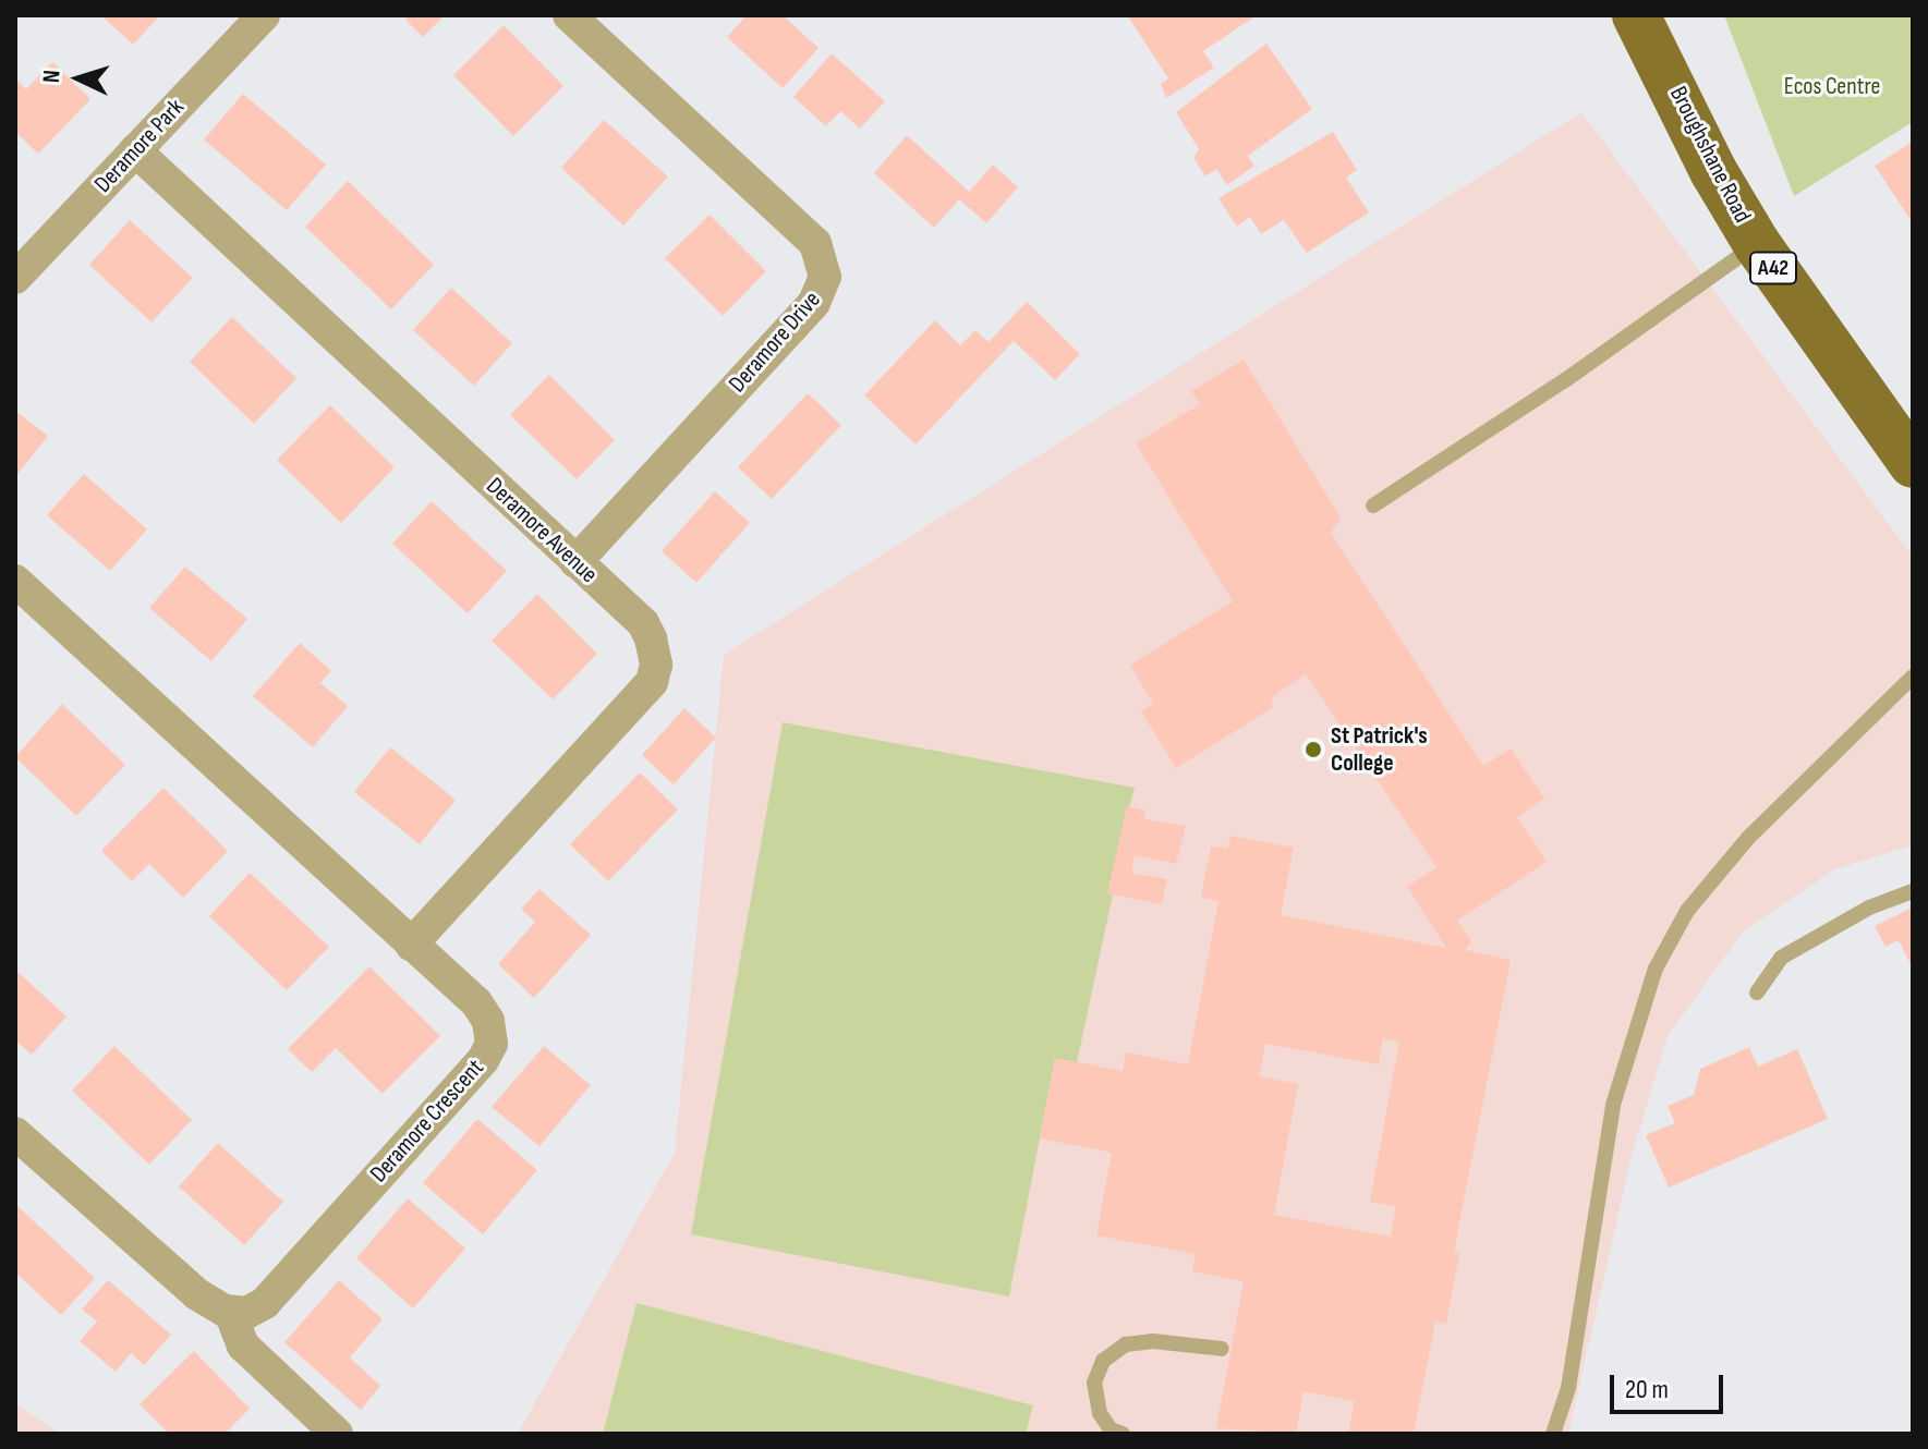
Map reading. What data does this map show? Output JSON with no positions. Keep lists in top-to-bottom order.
{
  "streets": {
    "main road": ["Broughshane Road", "A42"],
    "street": [
      "Deramore Park",
      "Deramore Drive",
      "Deramore Avenue",
      "Deramore Crescent"
    ]
  },
  "crossings": [
    ["Deramore Park", "Deramore Avenue"],
    ["Broughshane Road", "A42"],
    ["Deramore Drive", "Deramore Avenue"],
    ["Deramore Avenue", "Deramore Crescent"]
  ],
  "parks": ["Ecos Centre"],
  "places": ["St Patrick's College"],
  "scale_bar": "20 m",
  "north": "left"
}
